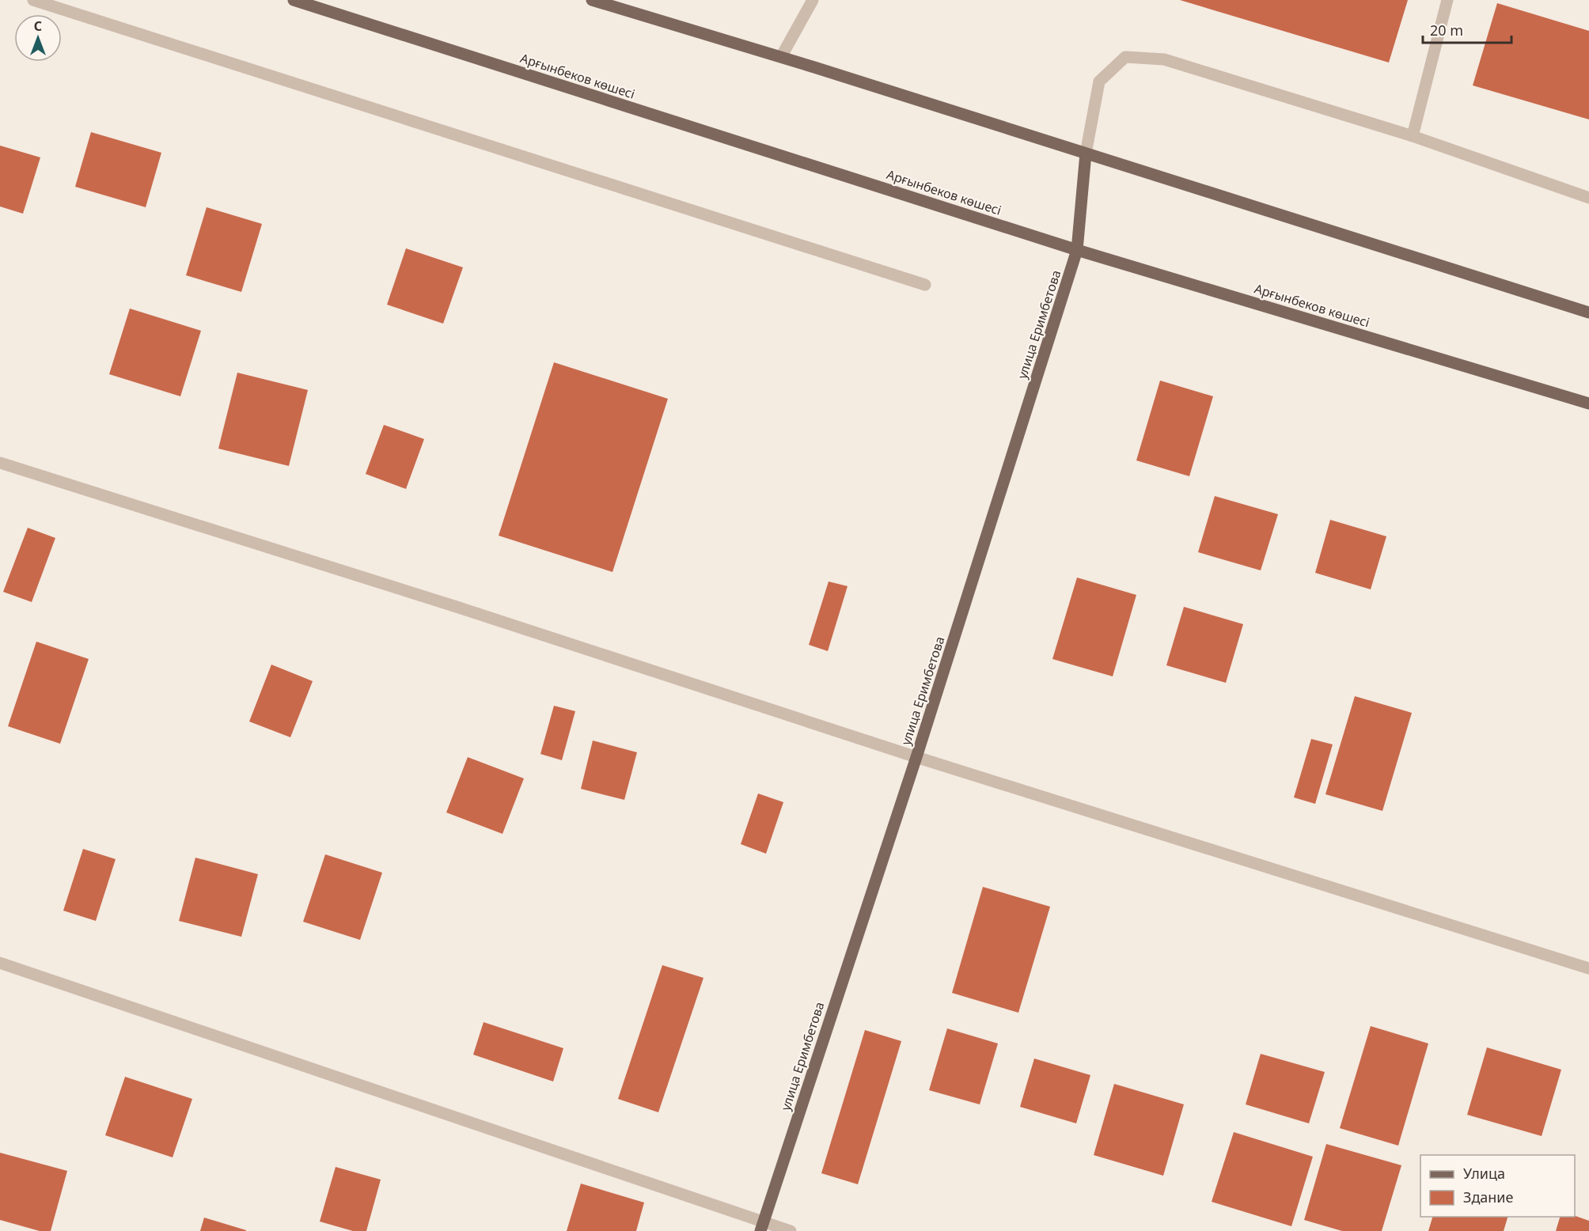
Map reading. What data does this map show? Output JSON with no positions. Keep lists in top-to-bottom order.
{
  "streets": {
    "main road": ["Арғынбеков көшесі", "улица Еримбетова"]
  },
  "crossings": [
    ["Арғынбеков көшесі", "улица Еримбетова"]
  ],
  "legend": ["Улица", "Здание"],
  "scale_bar": "20 m",
  "north": "top"
}
